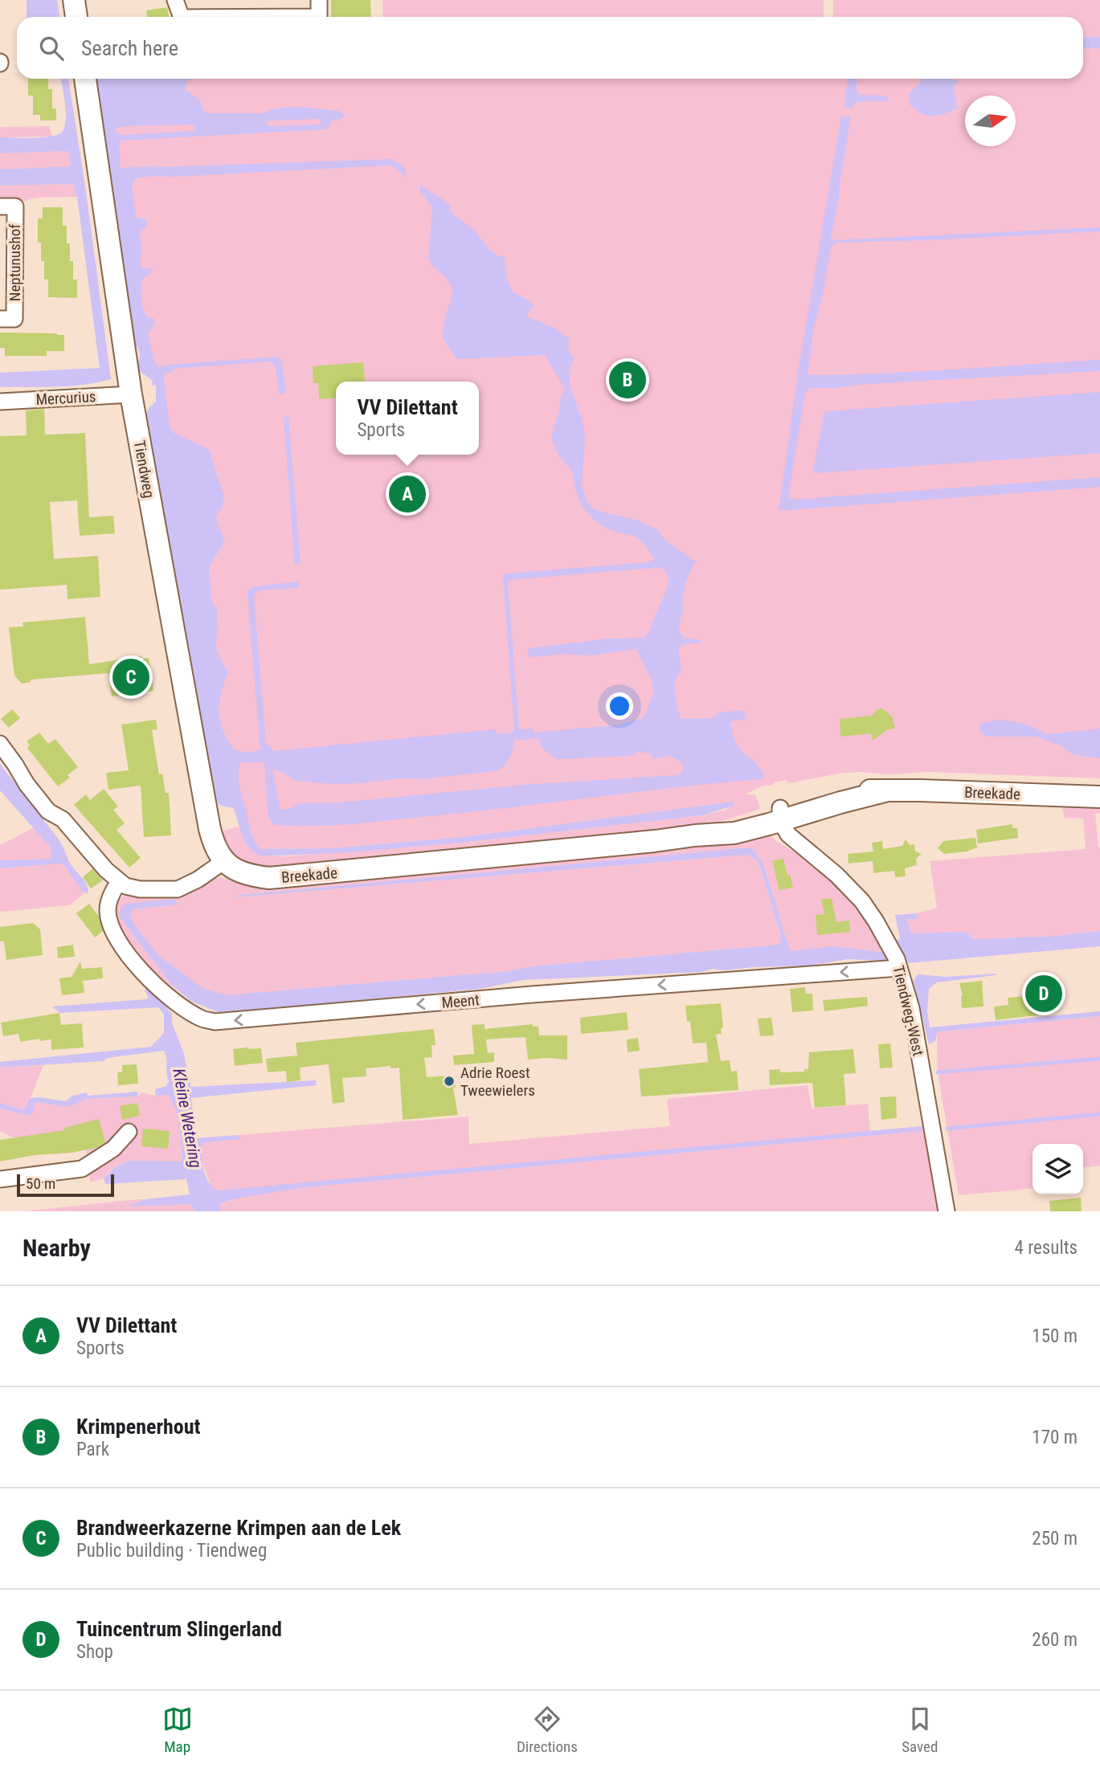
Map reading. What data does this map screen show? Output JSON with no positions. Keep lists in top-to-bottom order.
{
  "streets": {
    "main road": ["Tiendweg", "Breekade"],
    "street": [
      "Neptunushof",
      "Mercurius",
      "Meent",
      "Tiendweg-West"
    ]
  },
  "crossings": [
    ["Mercurius", "Tiendweg"],
    ["Tiendweg", "Breekade"],
    ["Breekade", "Tiendweg-West"],
    ["Meent", "Tiendweg-West"]
  ],
  "one_way": ["Meent"],
  "water": ["Kleine Wetering"],
  "places": ["Adrie Roest Tweewielers"],
  "scale_bar": "50 m",
  "north": "right",
  "page": {
    "search": "Search here",
    "pins": [
      "B",
      "A",
      "C",
      "D"
    ],
    "popup": ["VV Dilettant", "Sports"],
    "scale": "50 m",
    "heading": ["Nearby", "4 results"],
    "list": [
      {
        "mark": "A",
        "name": "VV Dilettant",
        "note": "Sports",
        "value": "150 m"
      },
      {
        "mark": "B",
        "name": "Krimpenerhout",
        "note": "Park",
        "value": "170 m"
      },
      {
        "mark": "C",
        "name": "Brandweerkazerne Krimpen aan de Lek",
        "note": "Public building · Tiendweg",
        "value": "250 m"
      },
      {
        "mark": "D",
        "name": "Tuincentrum Slingerland",
        "note": "Shop",
        "value": "260 m"
      }
    ],
    "nav": ["Map", "Directions", "Saved"]
  }
}
